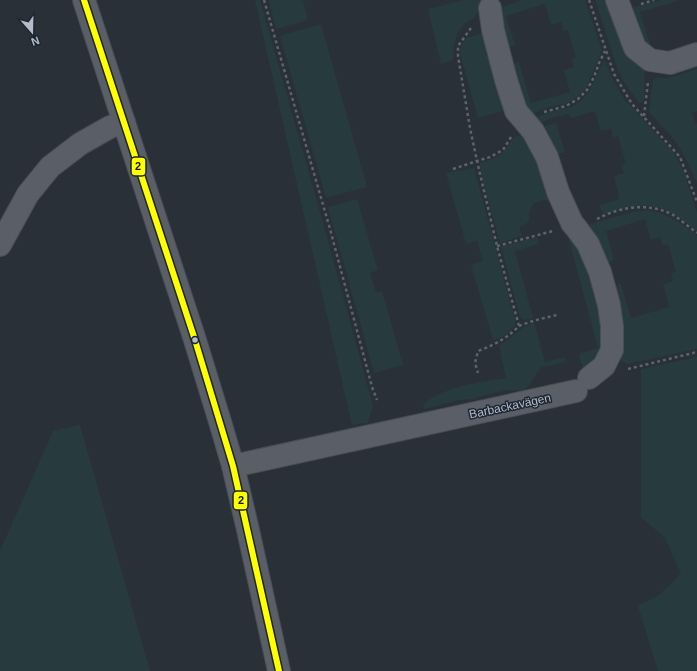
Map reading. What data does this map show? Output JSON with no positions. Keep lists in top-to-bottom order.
{
  "streets": {
    "street": ["Barbackavägen"]
  },
  "lines": ["transit line 2"],
  "north": "bottom"
}
